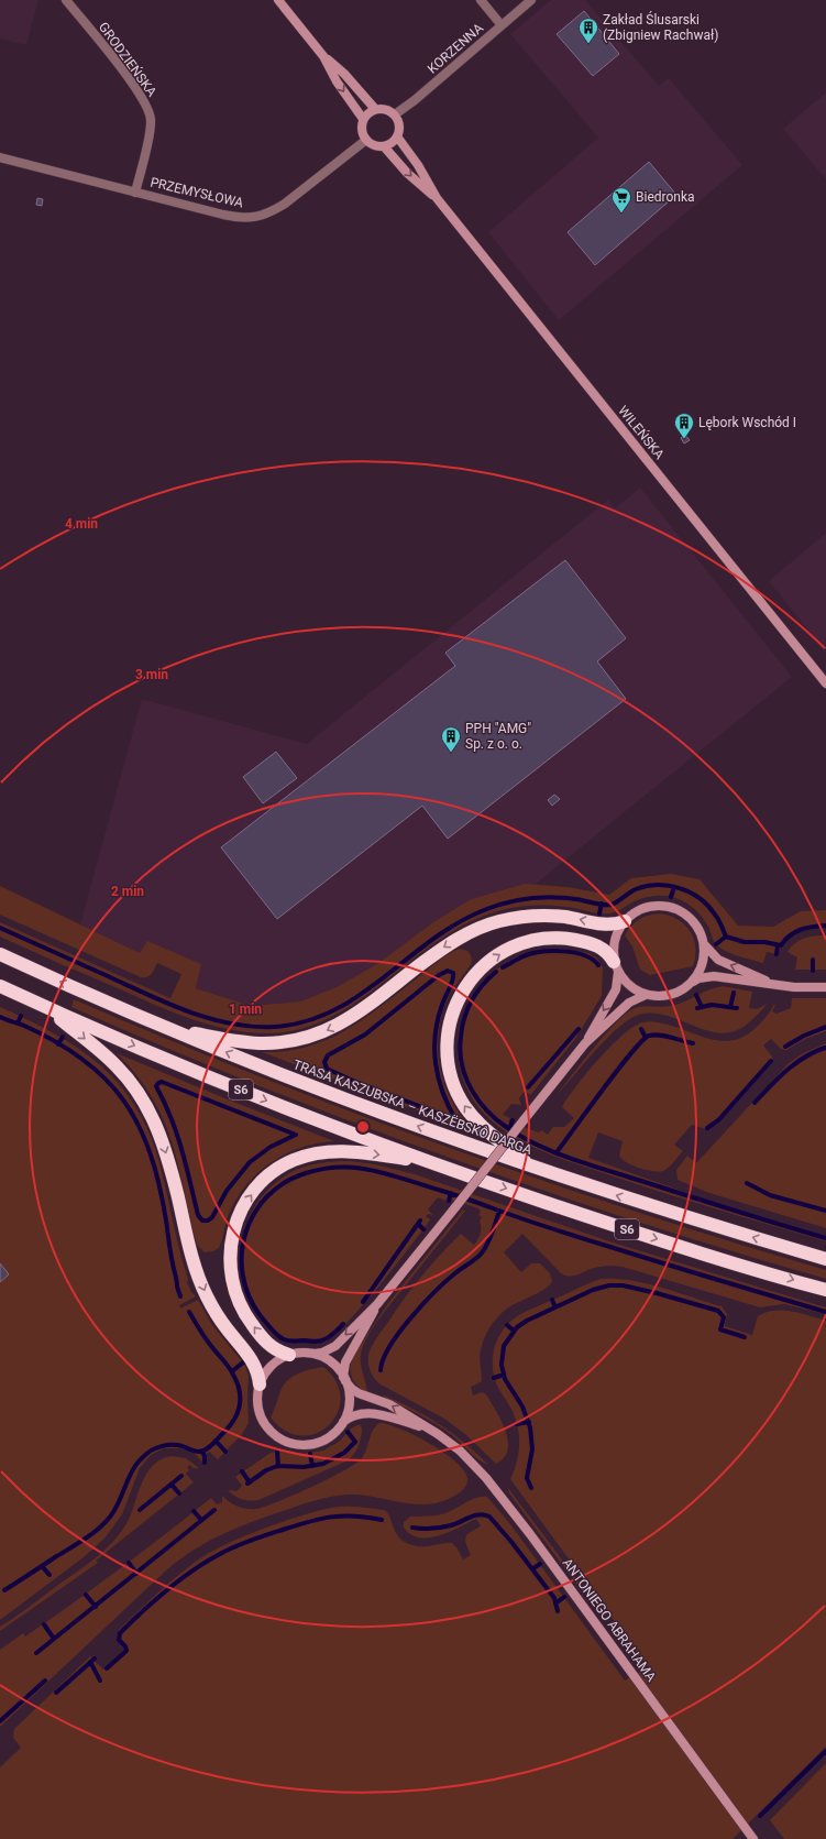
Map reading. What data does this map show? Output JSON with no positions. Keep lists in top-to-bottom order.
{
  "streets": {
    "highway": ["S6", "TRASA KASZUBSKA – KASZËBSKÔ DARGA"],
    "main road": ["WILEŃSKA", "ANTONIEGO ABRAHAMA"],
    "street": ["KORZENNA", "GRODZIEŃSKA", "PRZEMYSŁOWA"]
  },
  "crossings": [
    ["KORZENNA", "PRZEMYSŁOWA"],
    ["KORZENNA", "WILEŃSKA"],
    ["GRODZIEŃSKA", "PRZEMYSŁOWA"],
    ["PRZEMYSŁOWA", "WILEŃSKA"]
  ],
  "places": {
    "building": ["Zakład Ślusarski (Zbigniew Rachwał)", "Lębork Wschód I", "PPH \"AMG\" Sp. z o. o."],
    "supermarket": ["Biedronka"]
  },
  "rings": [
    "4 min",
    "3 min",
    "2 min",
    "1 min"
  ]
}
